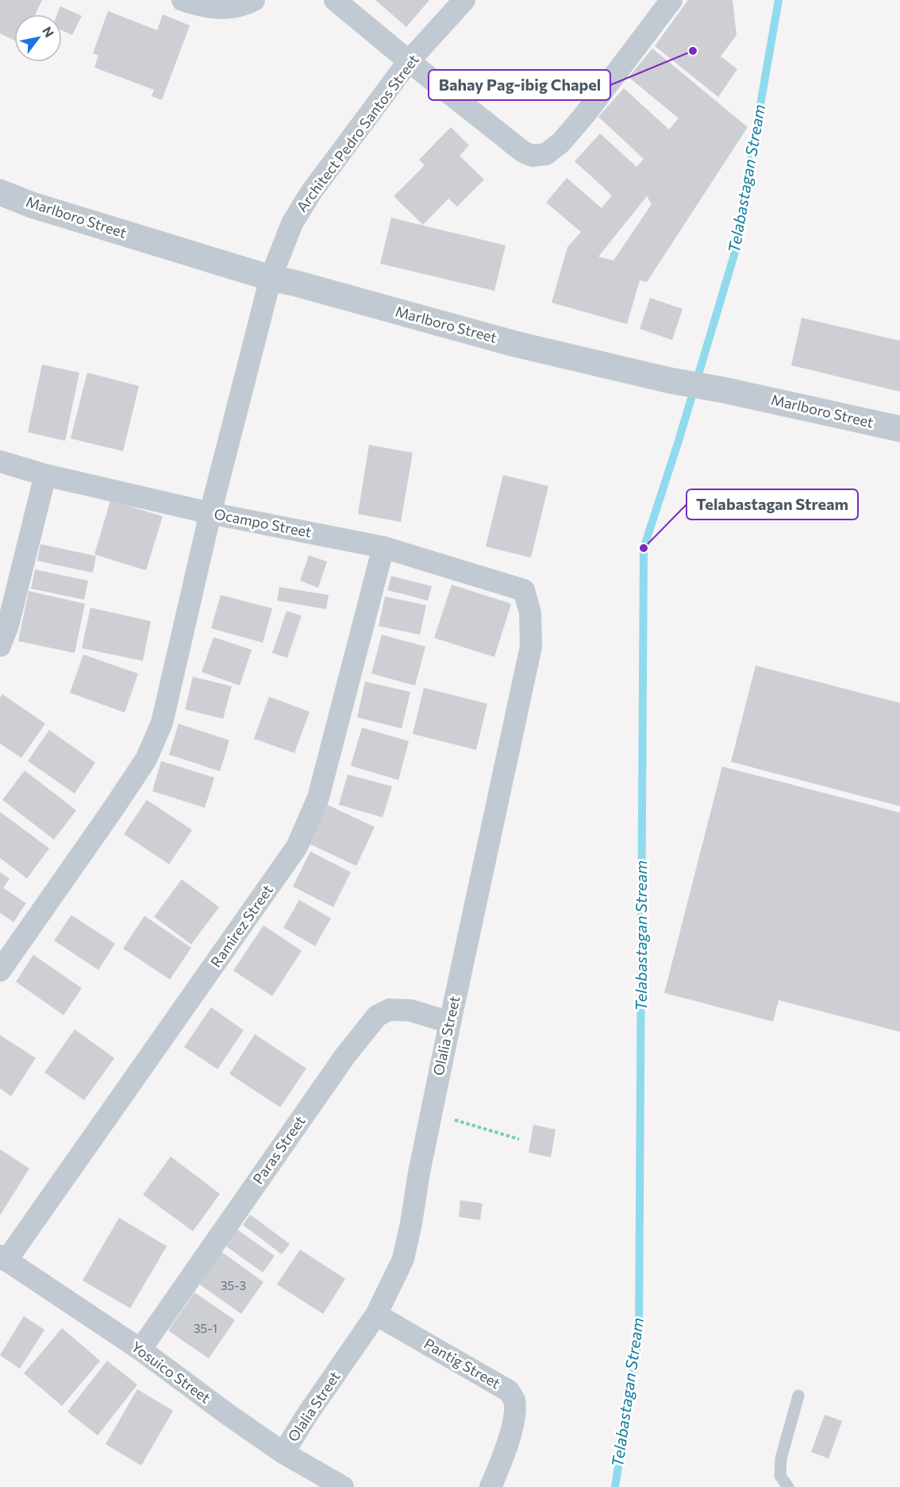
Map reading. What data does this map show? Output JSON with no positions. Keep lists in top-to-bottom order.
{
  "streets": {
    "street": [
      "Architect Pedro Santos Street",
      "Marlboro Street",
      "Ocampo Street",
      "Ramirez Street",
      "Olalia Street",
      "Paras Street",
      "Pantig Street",
      "Yosuico Street"
    ]
  },
  "crossings": [
    ["Architect Pedro Santos Street", "Marlboro Street"],
    ["Architect Pedro Santos Street", "Ocampo Street"],
    ["Ocampo Street", "Ramirez Street"],
    ["Ocampo Street", "Olalia Street"],
    ["Ramirez Street", "Yosuico Street"],
    ["Olalia Street", "Paras Street"],
    ["Olalia Street", "Pantig Street"],
    ["Olalia Street", "Yosuico Street"],
    ["Paras Street", "Yosuico Street"]
  ],
  "water": ["Telabastagan Stream"],
  "places": ["Bahay Pag-ibig Chapel", "Telabastagan Stream"],
  "house_numbers": ["35-3", "35-1"],
  "north": "top right"
}
